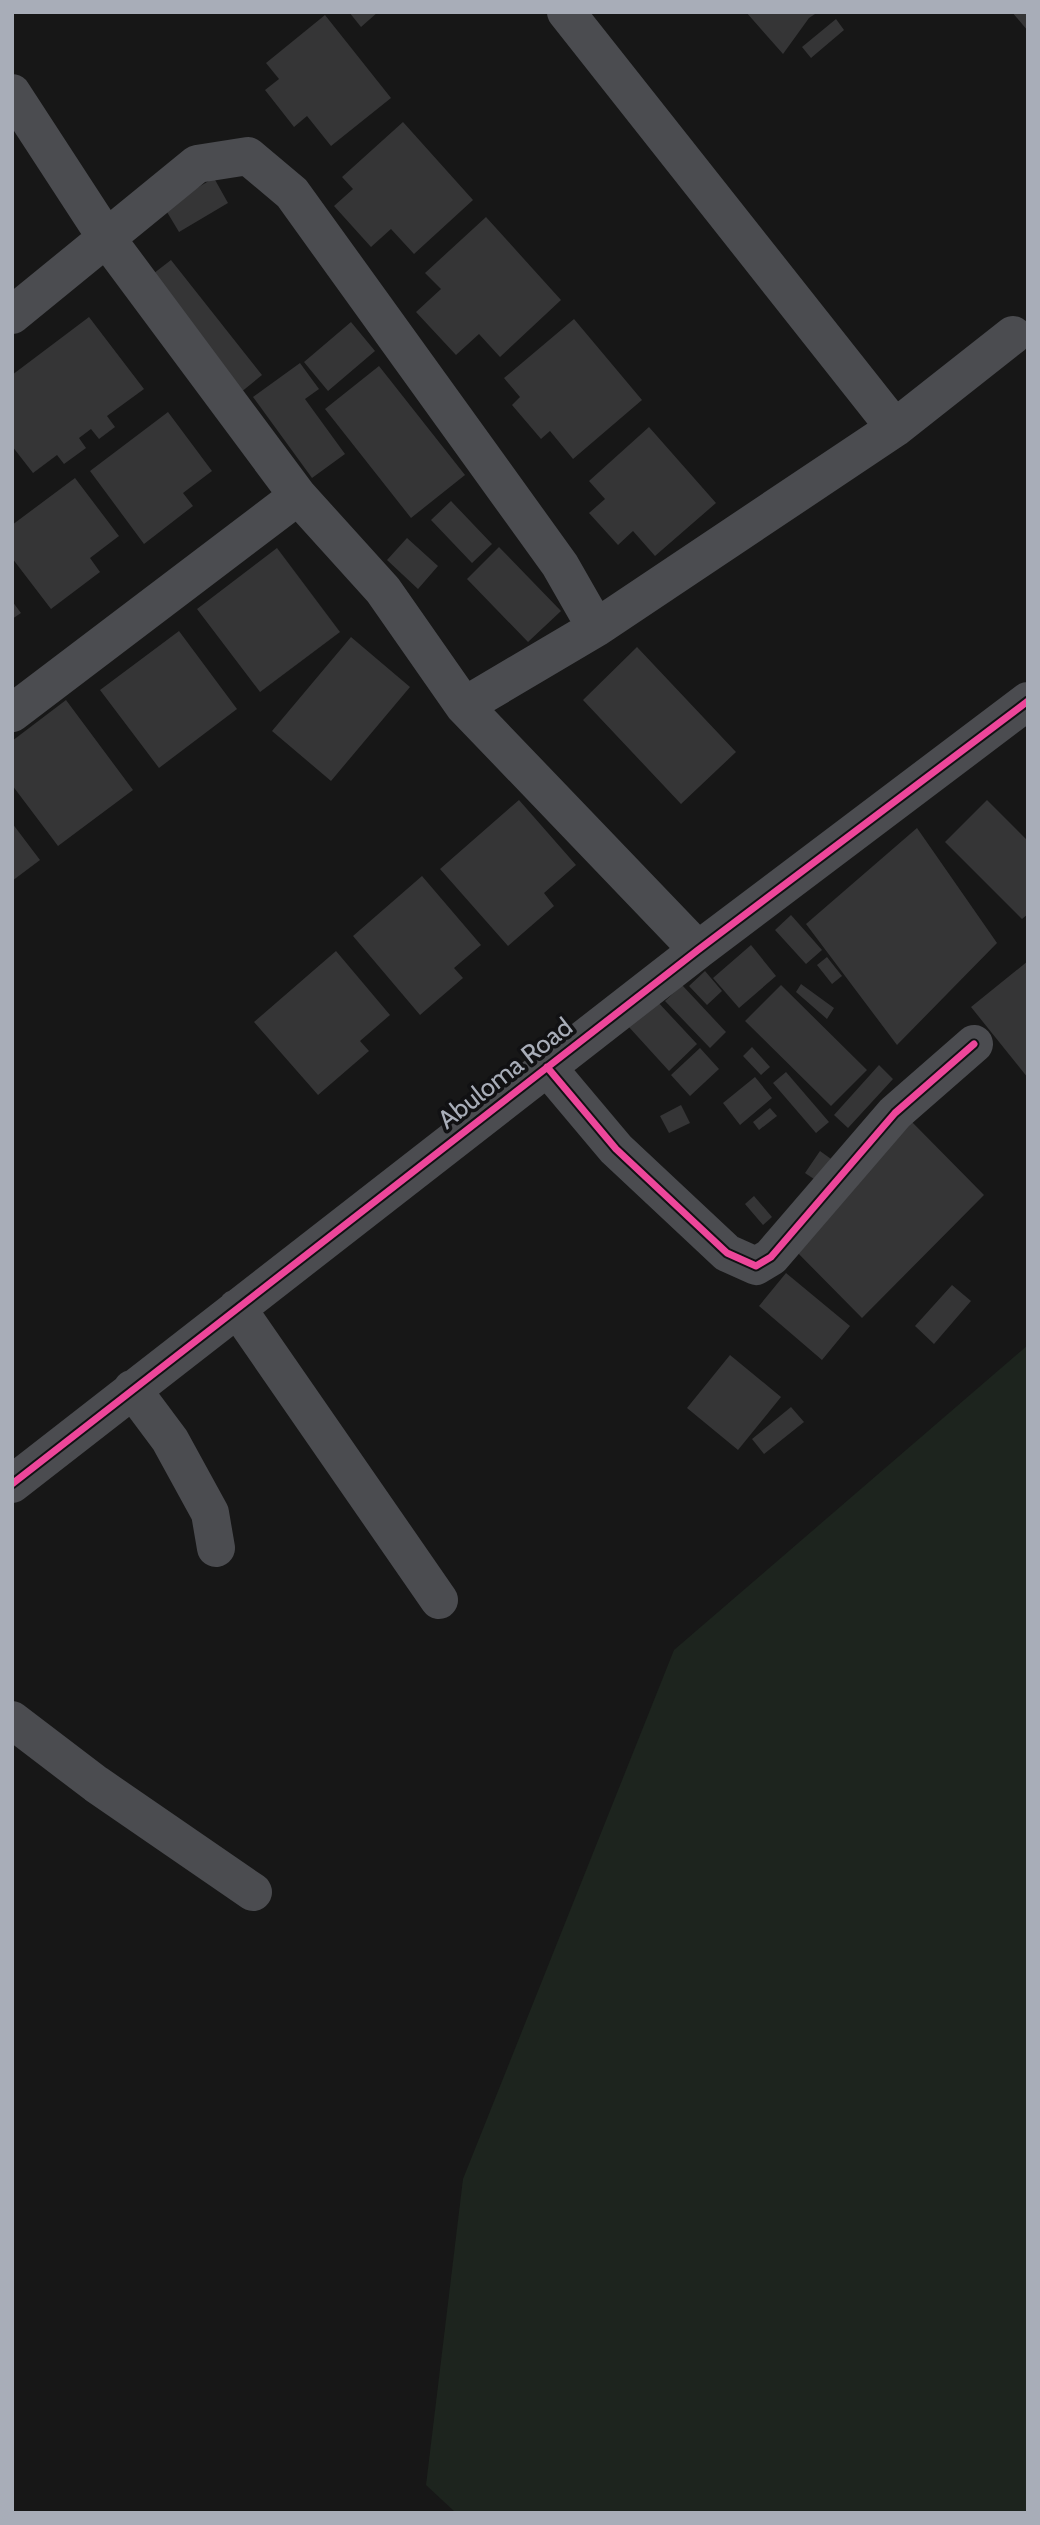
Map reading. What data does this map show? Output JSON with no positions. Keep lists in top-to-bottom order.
{
  "streets": {
    "street": ["Abuloma Road"]
  }
}
